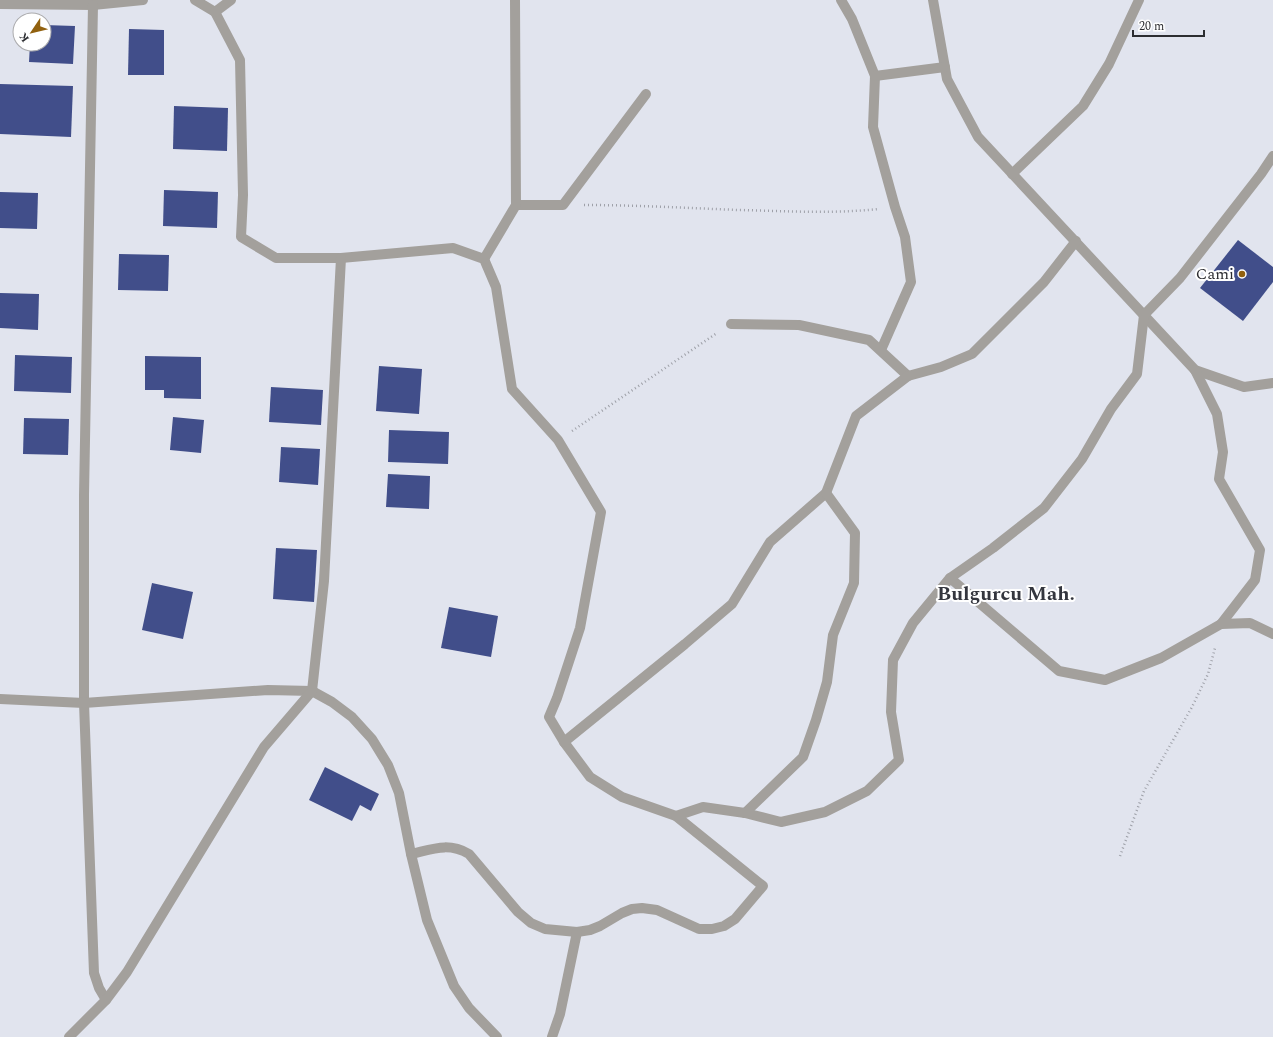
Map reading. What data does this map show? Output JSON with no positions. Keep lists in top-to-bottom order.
{
  "districts": ["Bulgurcu Mah."],
  "places": ["Cami"],
  "scale_bar": "20 m",
  "north": "bottom left"
}
